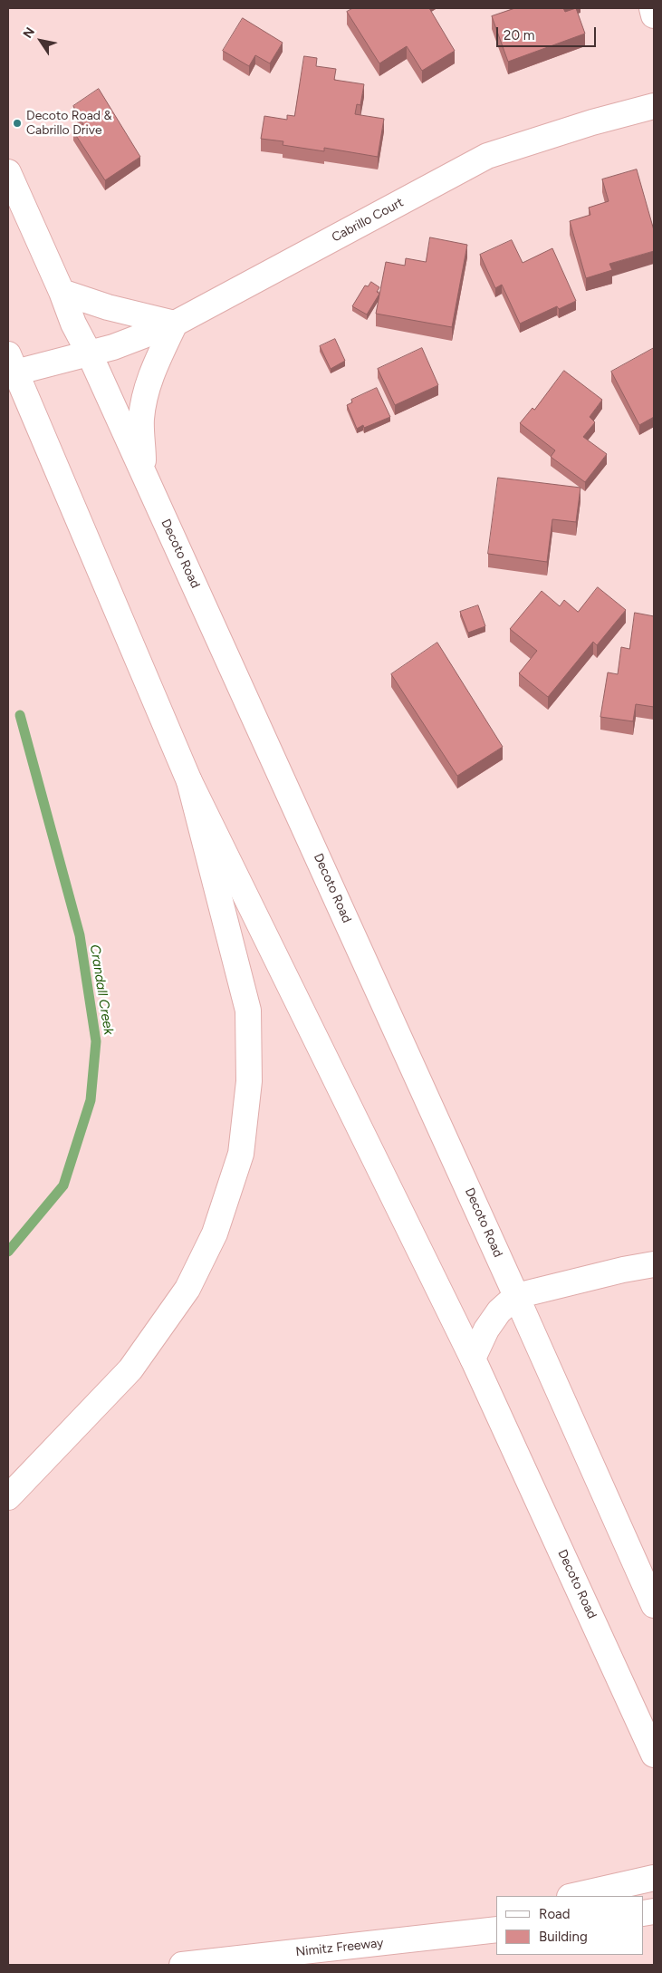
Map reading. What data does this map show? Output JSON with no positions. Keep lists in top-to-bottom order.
{
  "streets": {
    "main road": ["Cabrillo Court", "Decoto Road", "Nimitz Freeway"]
  },
  "crossings": [
    ["Cabrillo Court", "Decoto Road"]
  ],
  "water": ["Crandall Creek"],
  "places": ["Decoto Road & Cabrillo Drive"],
  "legend": ["Road", "Building"],
  "scale_bar": "20 m",
  "north": "top left"
}
